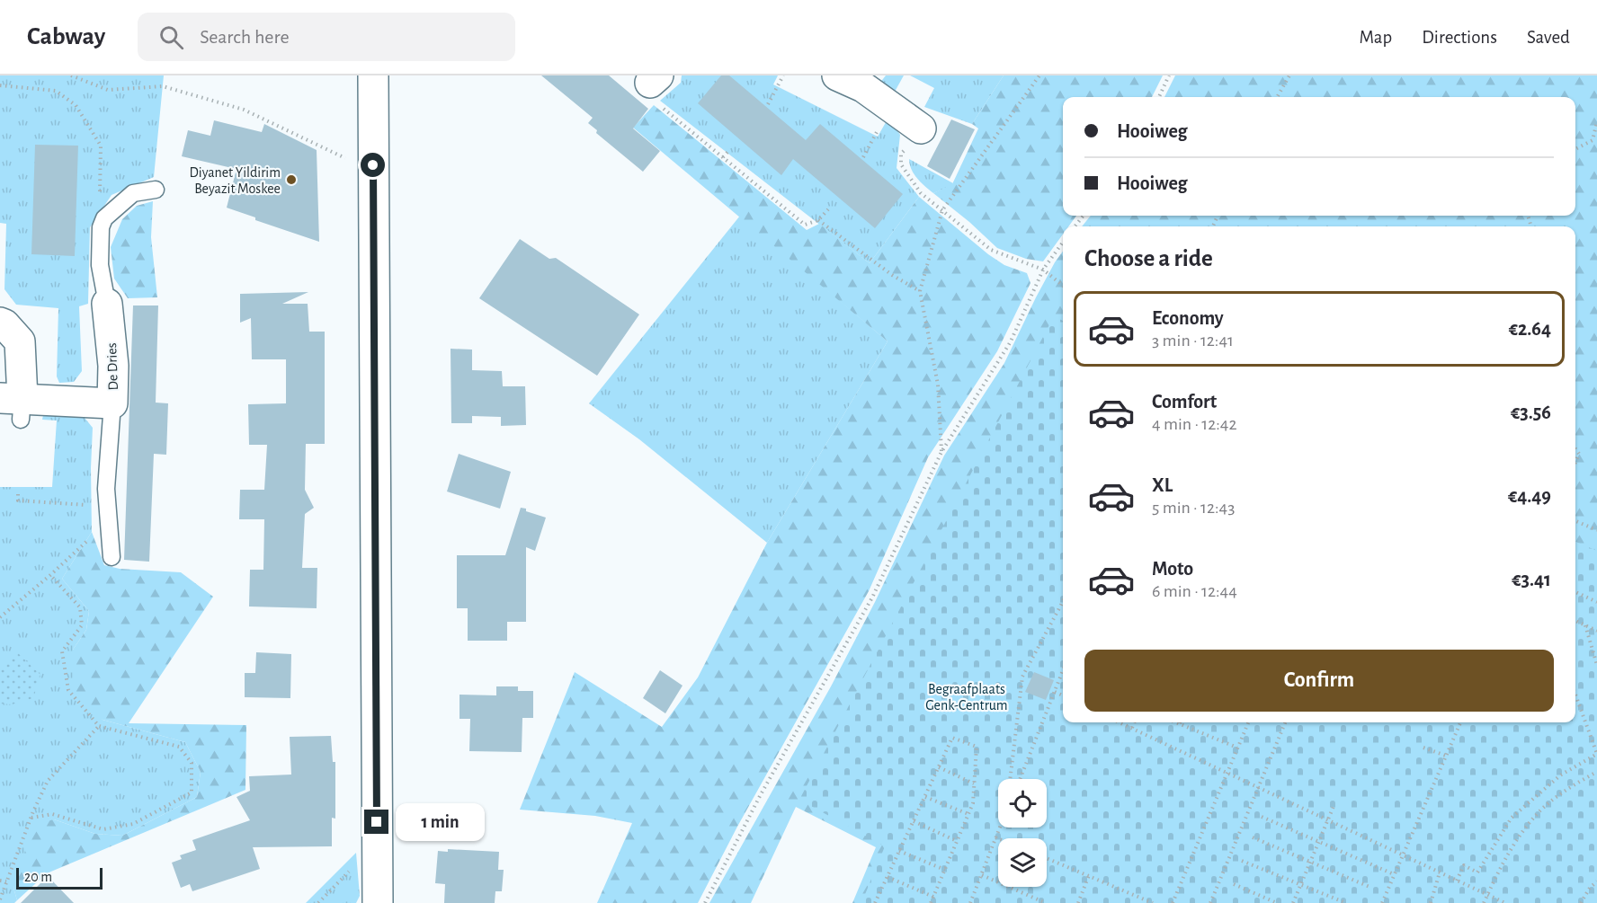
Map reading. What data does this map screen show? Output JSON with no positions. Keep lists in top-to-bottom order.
{
  "streets": {
    "street": ["De Dries"]
  },
  "parks": ["Begraafplaats Genk-Centrum"],
  "places": ["Diyanet Yildirim Beyazit Moskee"],
  "scale_bar": "20 m",
  "page": {
    "header": "Cabway",
    "search": "Search here",
    "nav": ["Map", "Directions", "Saved"],
    "banner": ["Hooiweg", "Hooiweg"],
    "heading": "Choose a ride",
    "list": [
      {
        "name": "Economy",
        "note": "3 min · 12:41",
        "value": "€2.64"
      },
      {
        "name": "Comfort",
        "note": "4 min · 12:42",
        "value": "€3.56"
      },
      {
        "name": "XL",
        "note": "5 min · 12:43",
        "value": "€4.49"
      },
      {
        "name": "Moto",
        "note": "6 min · 12:44",
        "value": "€3.41"
      }
    ],
    "buttons": "Confirm",
    "bubble": "1 min",
    "scale": "20 m"
  }
}
